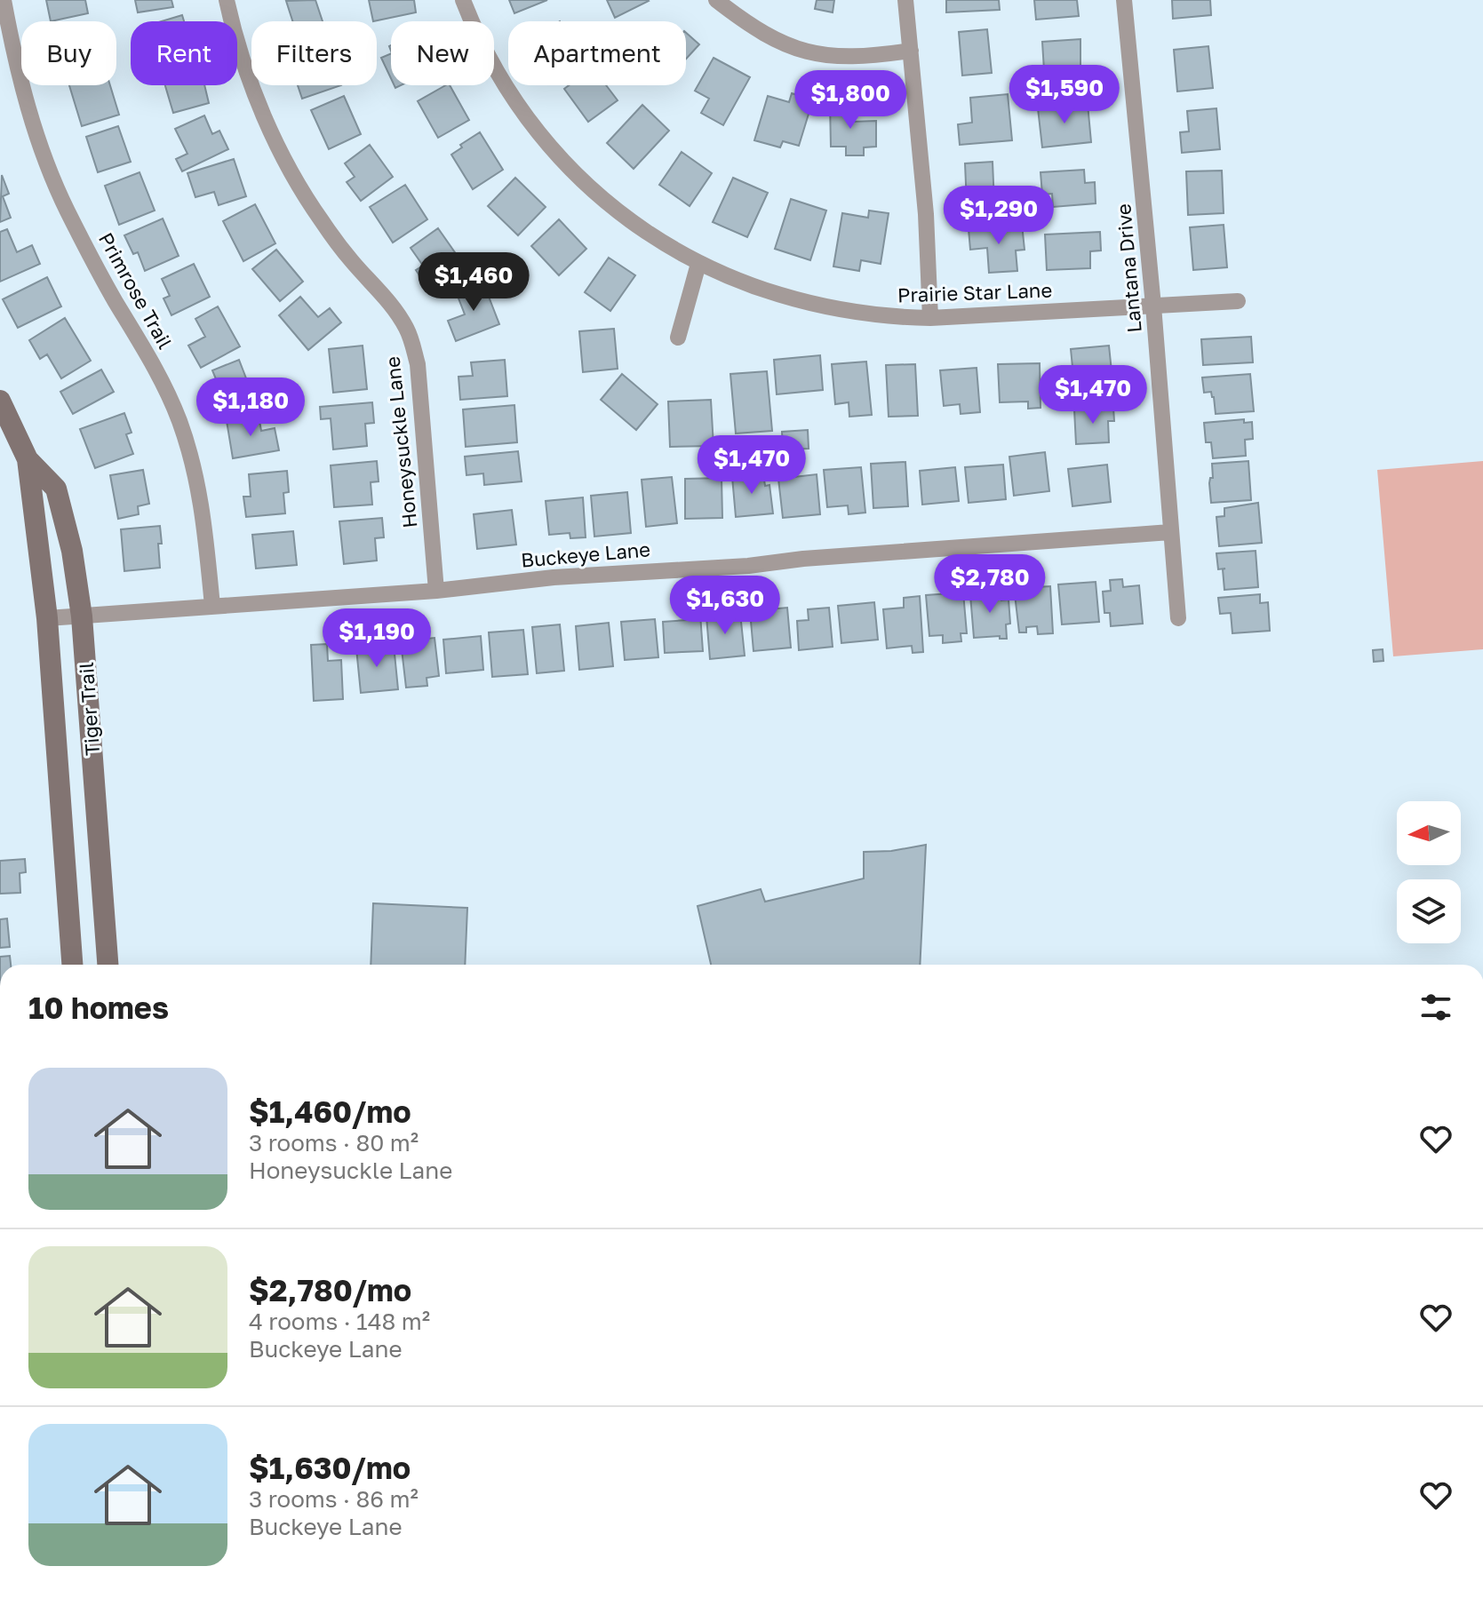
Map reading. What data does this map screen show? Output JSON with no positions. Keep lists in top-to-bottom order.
{
  "streets": {
    "street": [
      "Lantana Drive",
      "Primrose Trail",
      "Prairie Star Lane",
      "Honeysuckle Lane",
      "Buckeye Lane",
      "Tiger Trail"
    ]
  },
  "crossings": [
    ["Lantana Drive", "Prairie Star Lane"],
    ["Lantana Drive", "Buckeye Lane"],
    ["Primrose Trail", "Buckeye Lane"],
    ["Honeysuckle Lane", "Buckeye Lane"],
    ["Buckeye Lane", "Tiger Trail"]
  ],
  "north": "left",
  "page": {
    "chip": [
      "Buy",
      "Rent",
      "Filters",
      "New",
      "Apartment"
    ],
    "price": [
      "$1,590",
      "$1,800",
      "$1,290",
      "$1,460",
      "$1,470",
      "$1,180",
      "$1,470",
      "$2,780",
      "$1,630",
      "$1,190"
    ],
    "heading": "10 homes",
    "list": [
      {
        "name": "$1,460/mo",
        "note": "3 rooms · 80 m² · Honeysuckle Lane"
      },
      {
        "name": "$2,780/mo",
        "note": "4 rooms · 148 m² · Buckeye Lane"
      },
      {
        "name": "$1,630/mo",
        "note": "3 rooms · 86 m² · Buckeye Lane"
      }
    ]
  }
}
